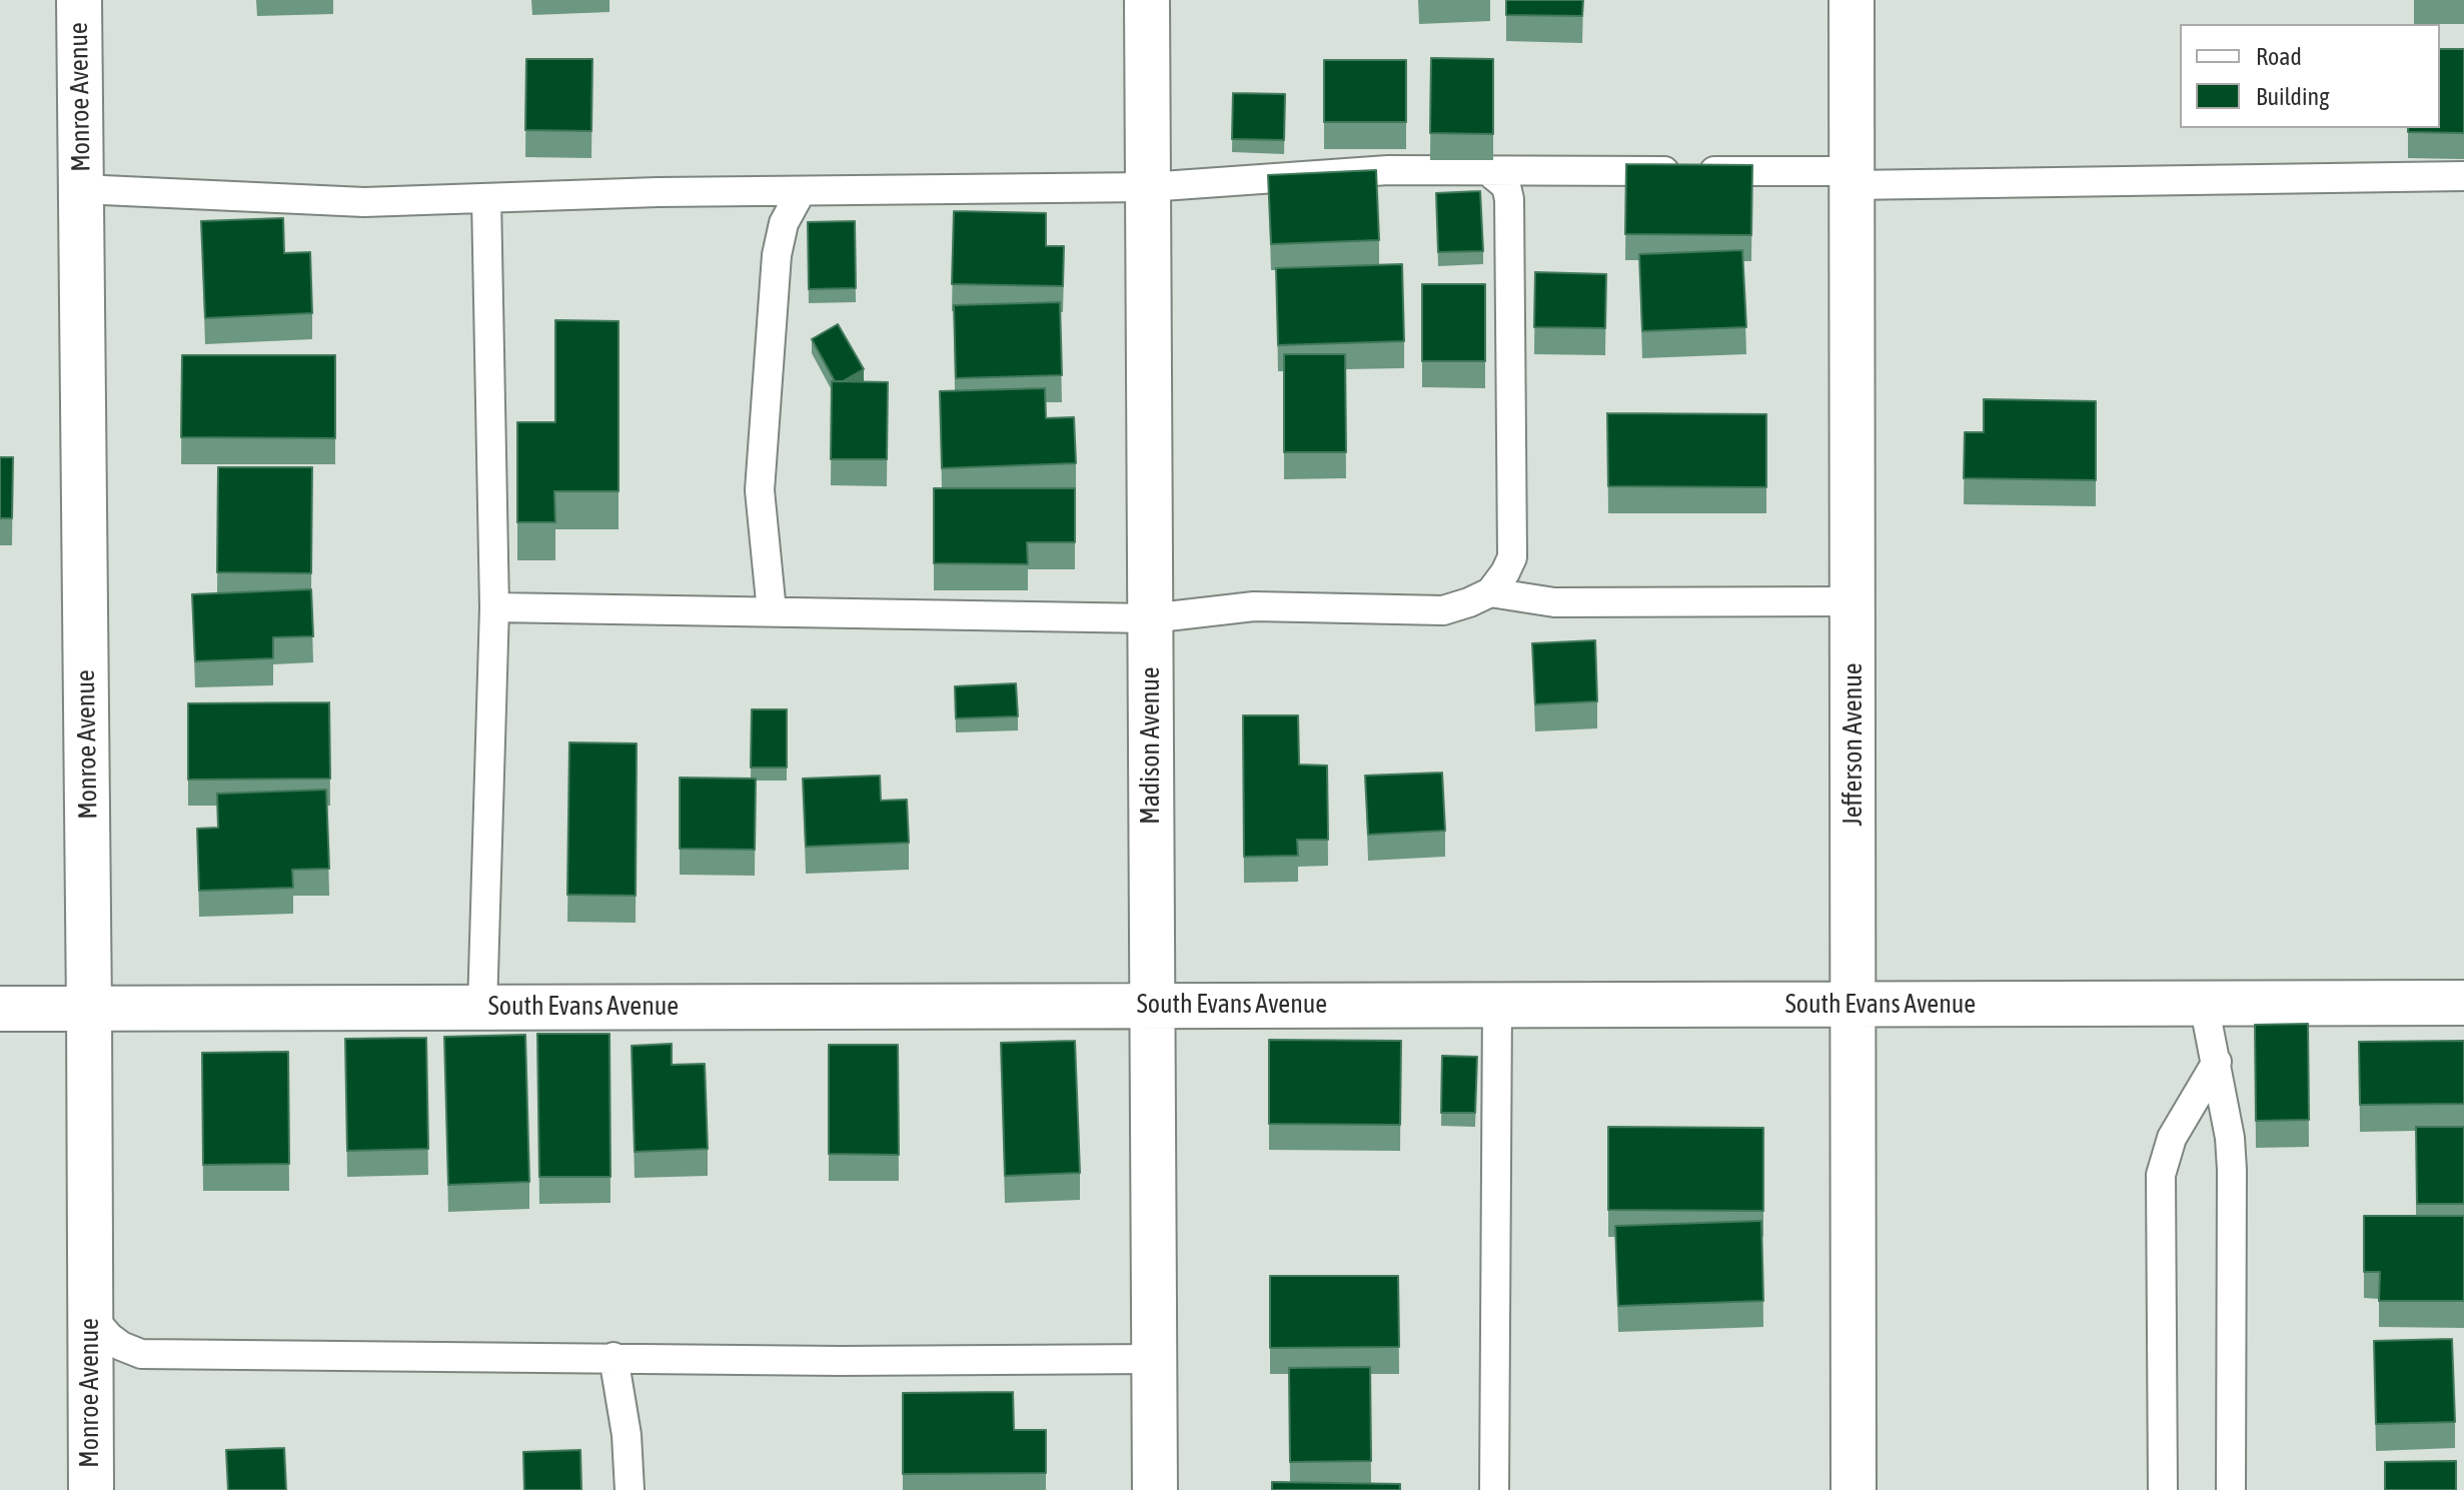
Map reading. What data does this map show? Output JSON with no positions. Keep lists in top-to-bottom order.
{
  "streets": {
    "street": [
      "Monroe Avenue",
      "Jefferson Avenue",
      "Madison Avenue",
      "South Evans Avenue"
    ]
  },
  "crossings": [
    ["Monroe Avenue", "South Evans Avenue"],
    ["Jefferson Avenue", "South Evans Avenue"],
    ["Madison Avenue", "South Evans Avenue"]
  ],
  "legend": ["Road", "Building"]
}
